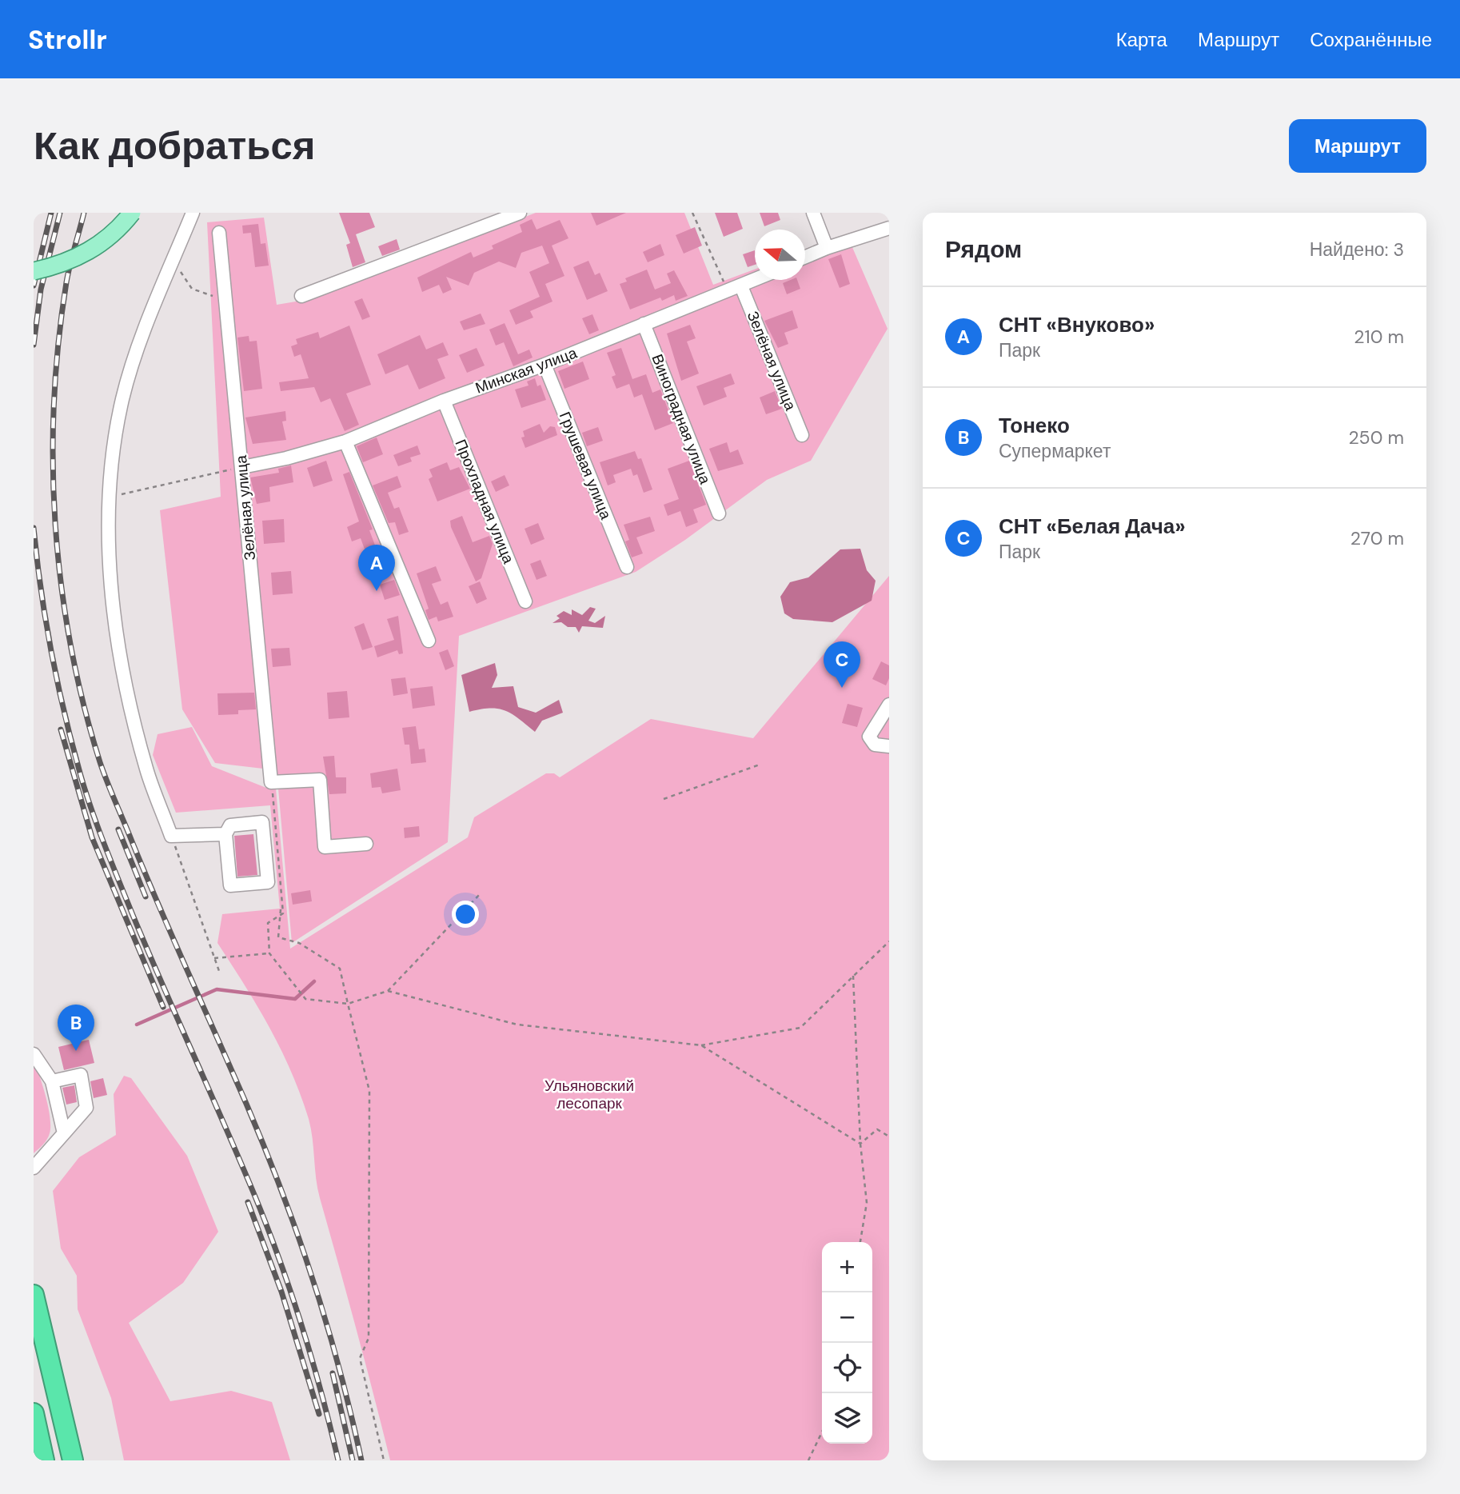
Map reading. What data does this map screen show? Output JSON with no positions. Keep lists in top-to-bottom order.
{
  "streets": {
    "street": [
      "Зелёная улица",
      "Минская улица",
      "Виноградная улица",
      "Грушевая улица",
      "Прохладная улица"
    ]
  },
  "crossings": [
    ["Зелёная улица", "Минская улица"],
    ["Минская улица", "Виноградная улица"],
    ["Минская улица", "Грушевая улица"],
    ["Минская улица", "Прохладная улица"]
  ],
  "parks": ["Ульяновский лесопарк"],
  "north": "left",
  "page": {
    "header": "Strollr",
    "nav": ["Карта", "Маршрут", "Сохранённые"],
    "buttons": "Маршрут",
    "title": "Как добраться",
    "heading": ["Рядом", "Найдено: 3"],
    "list": [
      {
        "mark": "A",
        "name": "СНТ «Внуково»",
        "note": "Парк",
        "value": "210 m"
      },
      {
        "mark": "B",
        "name": "Тонеко",
        "note": "Супермаркет",
        "value": "250 m"
      },
      {
        "mark": "C",
        "name": "СНТ «Белая Дача»",
        "note": "Парк",
        "value": "270 m"
      }
    ],
    "pins": ["A", "C", "B"],
    "map_buttons": ["+", "−"]
  }
}
